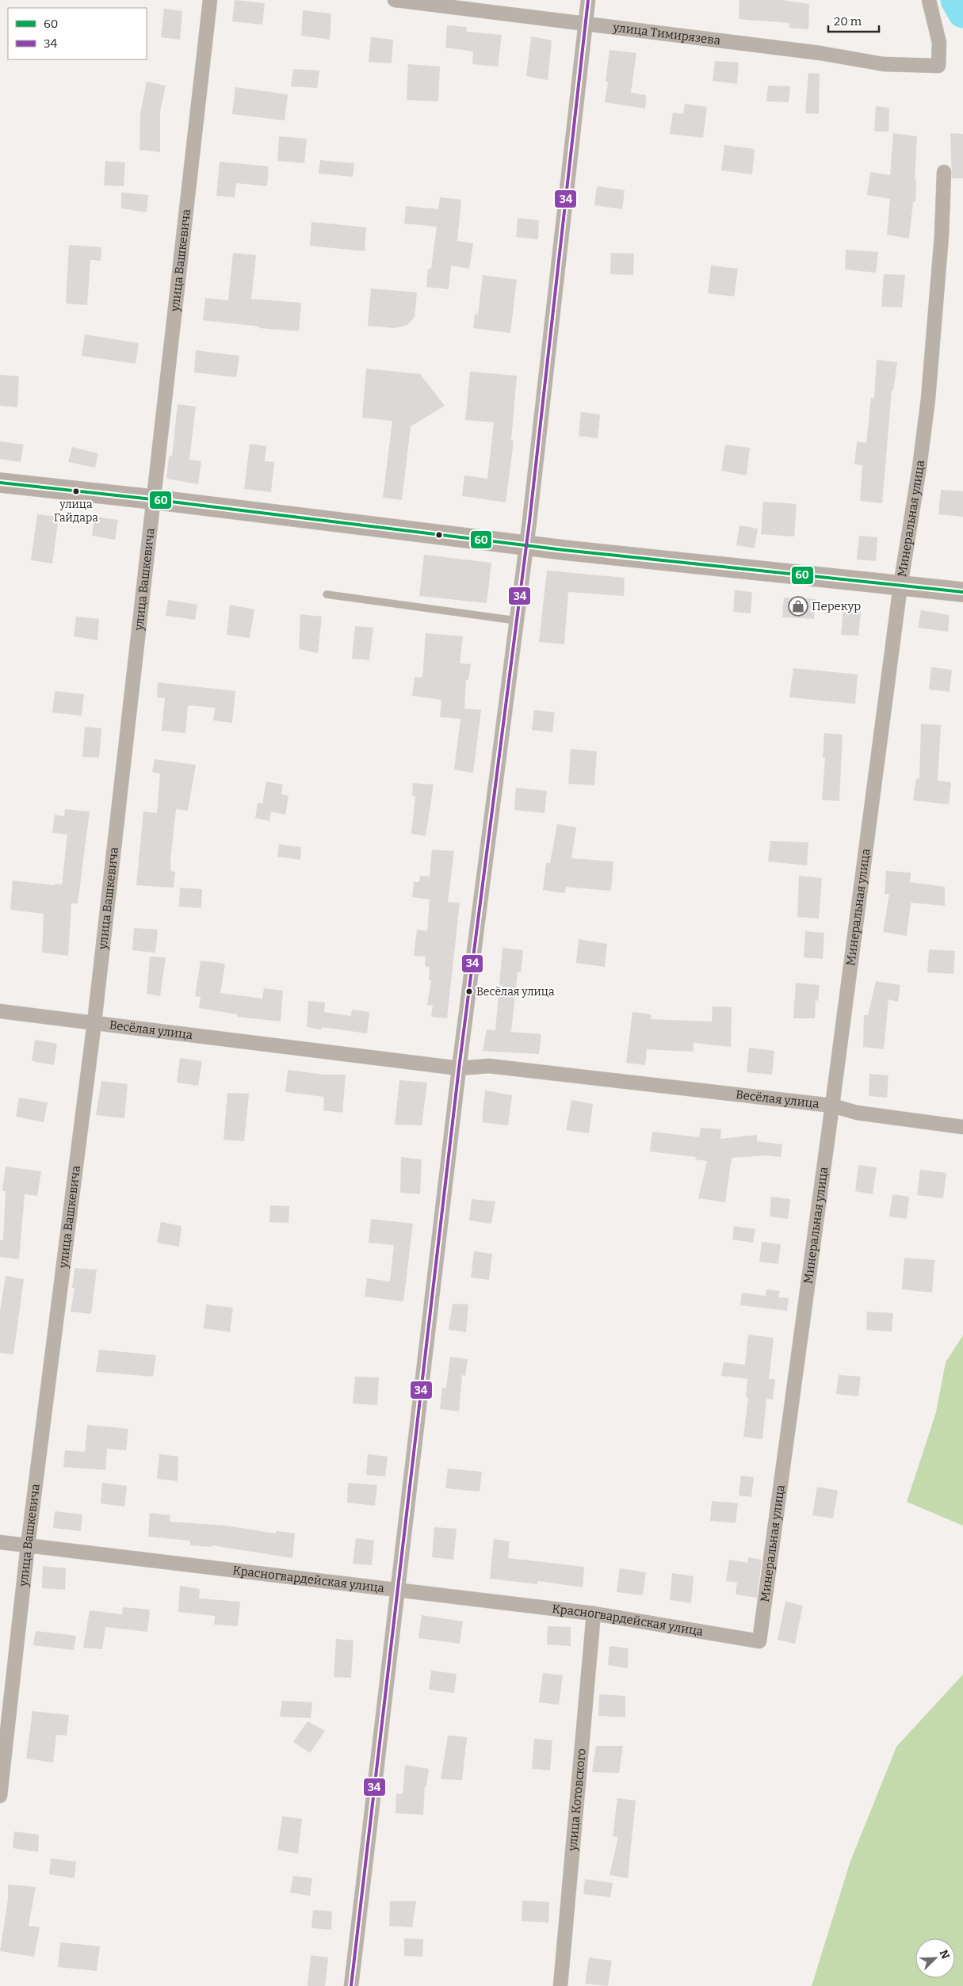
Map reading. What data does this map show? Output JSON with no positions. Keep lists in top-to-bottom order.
{
  "streets": {
    "street": [
      "улица Тимирязева",
      "улица Вашкевича",
      "Минеральная улица",
      "Весёлая улица",
      "Красногвардейская улица",
      "улица Котовского"
    ]
  },
  "crossings": [
    ["улица Вашкевича", "Весёлая улица"],
    ["улица Вашкевича", "Красногвардейская улица"],
    ["Минеральная улица", "Весёлая улица"],
    ["Минеральная улица", "Красногвардейская улица"],
    ["Красногвардейская улица", "улица Котовского"]
  ],
  "places": {
    "other": ["улица Гайдара", "Весёлая улица"],
    "shop": ["Перекур"]
  },
  "lines": ["transit line 34", "transit line 60"],
  "legend": ["60", "34"],
  "scale_bar": "20 m",
  "north": "top right"
}
